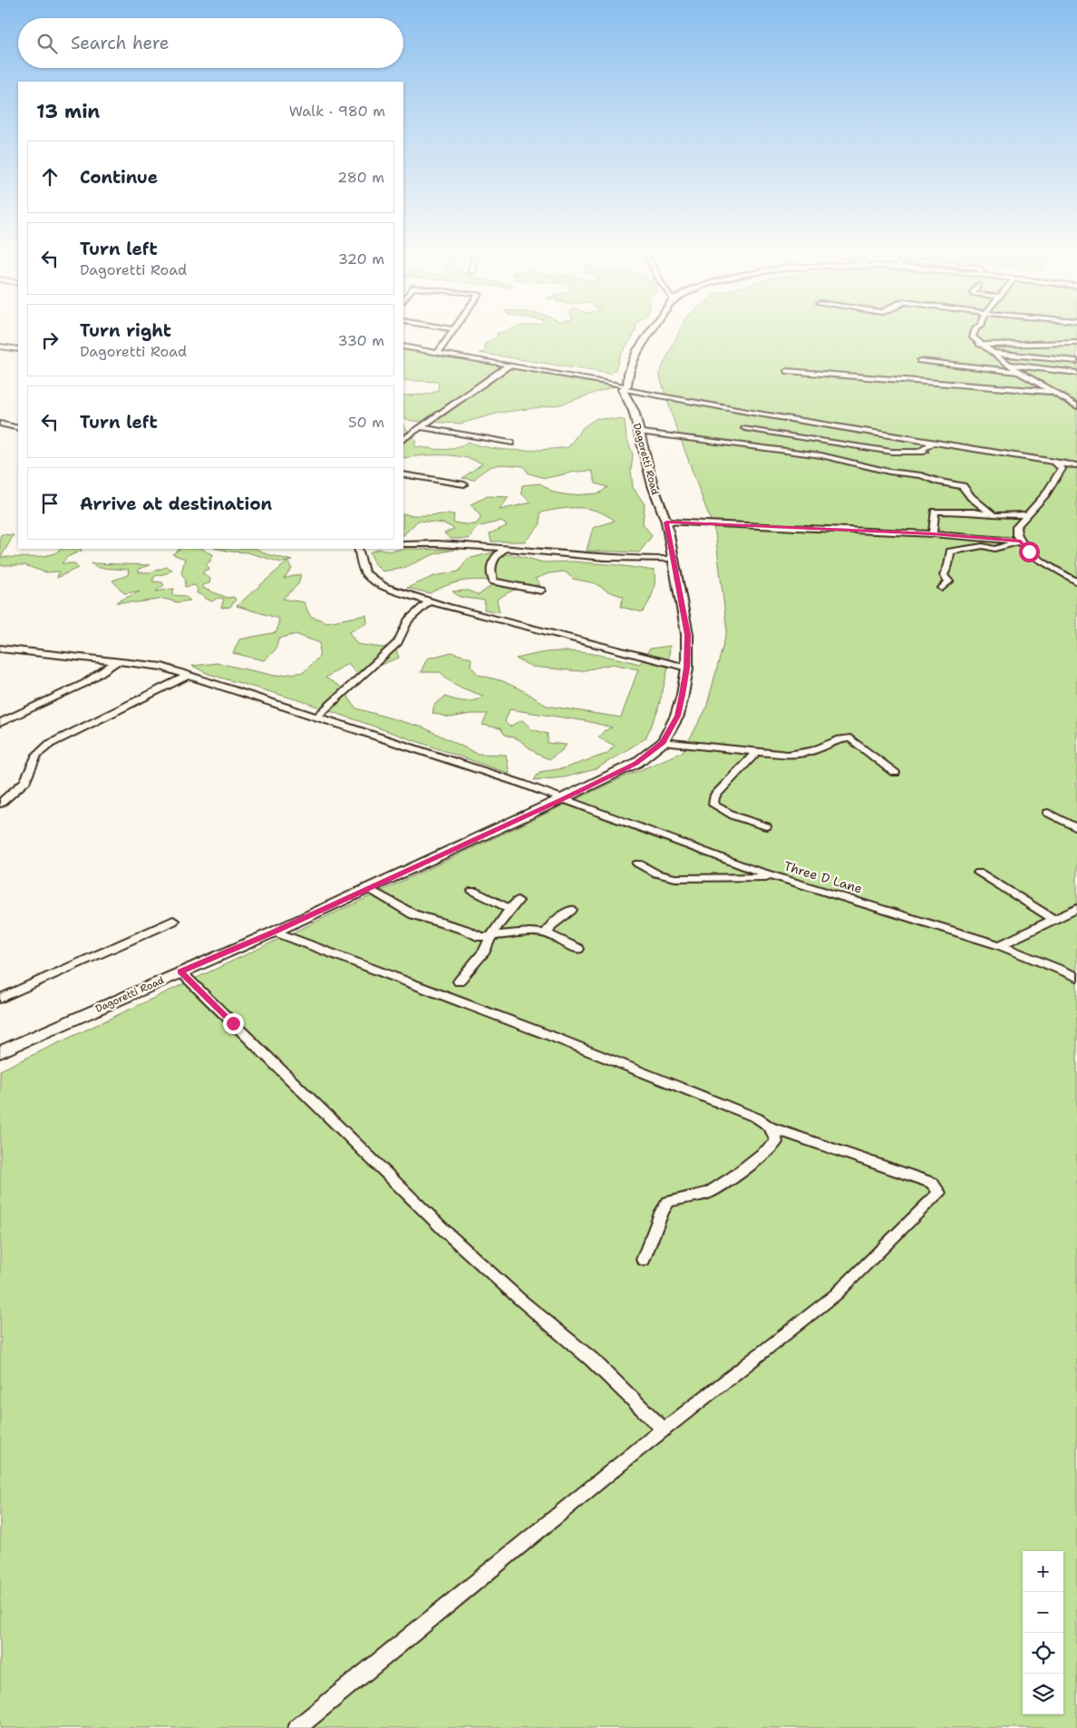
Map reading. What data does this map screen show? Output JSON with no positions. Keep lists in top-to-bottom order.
{
  "streets": {
    "main road": ["Dagoretti Road"],
    "street": ["Three D Lane"]
  },
  "crossings": [
    ["Dagoretti Road", "Three D Lane"]
  ],
  "page": {
    "search": "Search here",
    "heading": ["13 min", "Walk · 980 m"],
    "list": [
      ["Continue", "280 m"],
      ["Turn left", "Dagoretti Road", "320 m"],
      ["Turn right", "Dagoretti Road", "330 m"],
      ["Turn left", "50 m"],
      "Arrive at destination"
    ],
    "map_buttons": ["+", "−"]
  }
}
